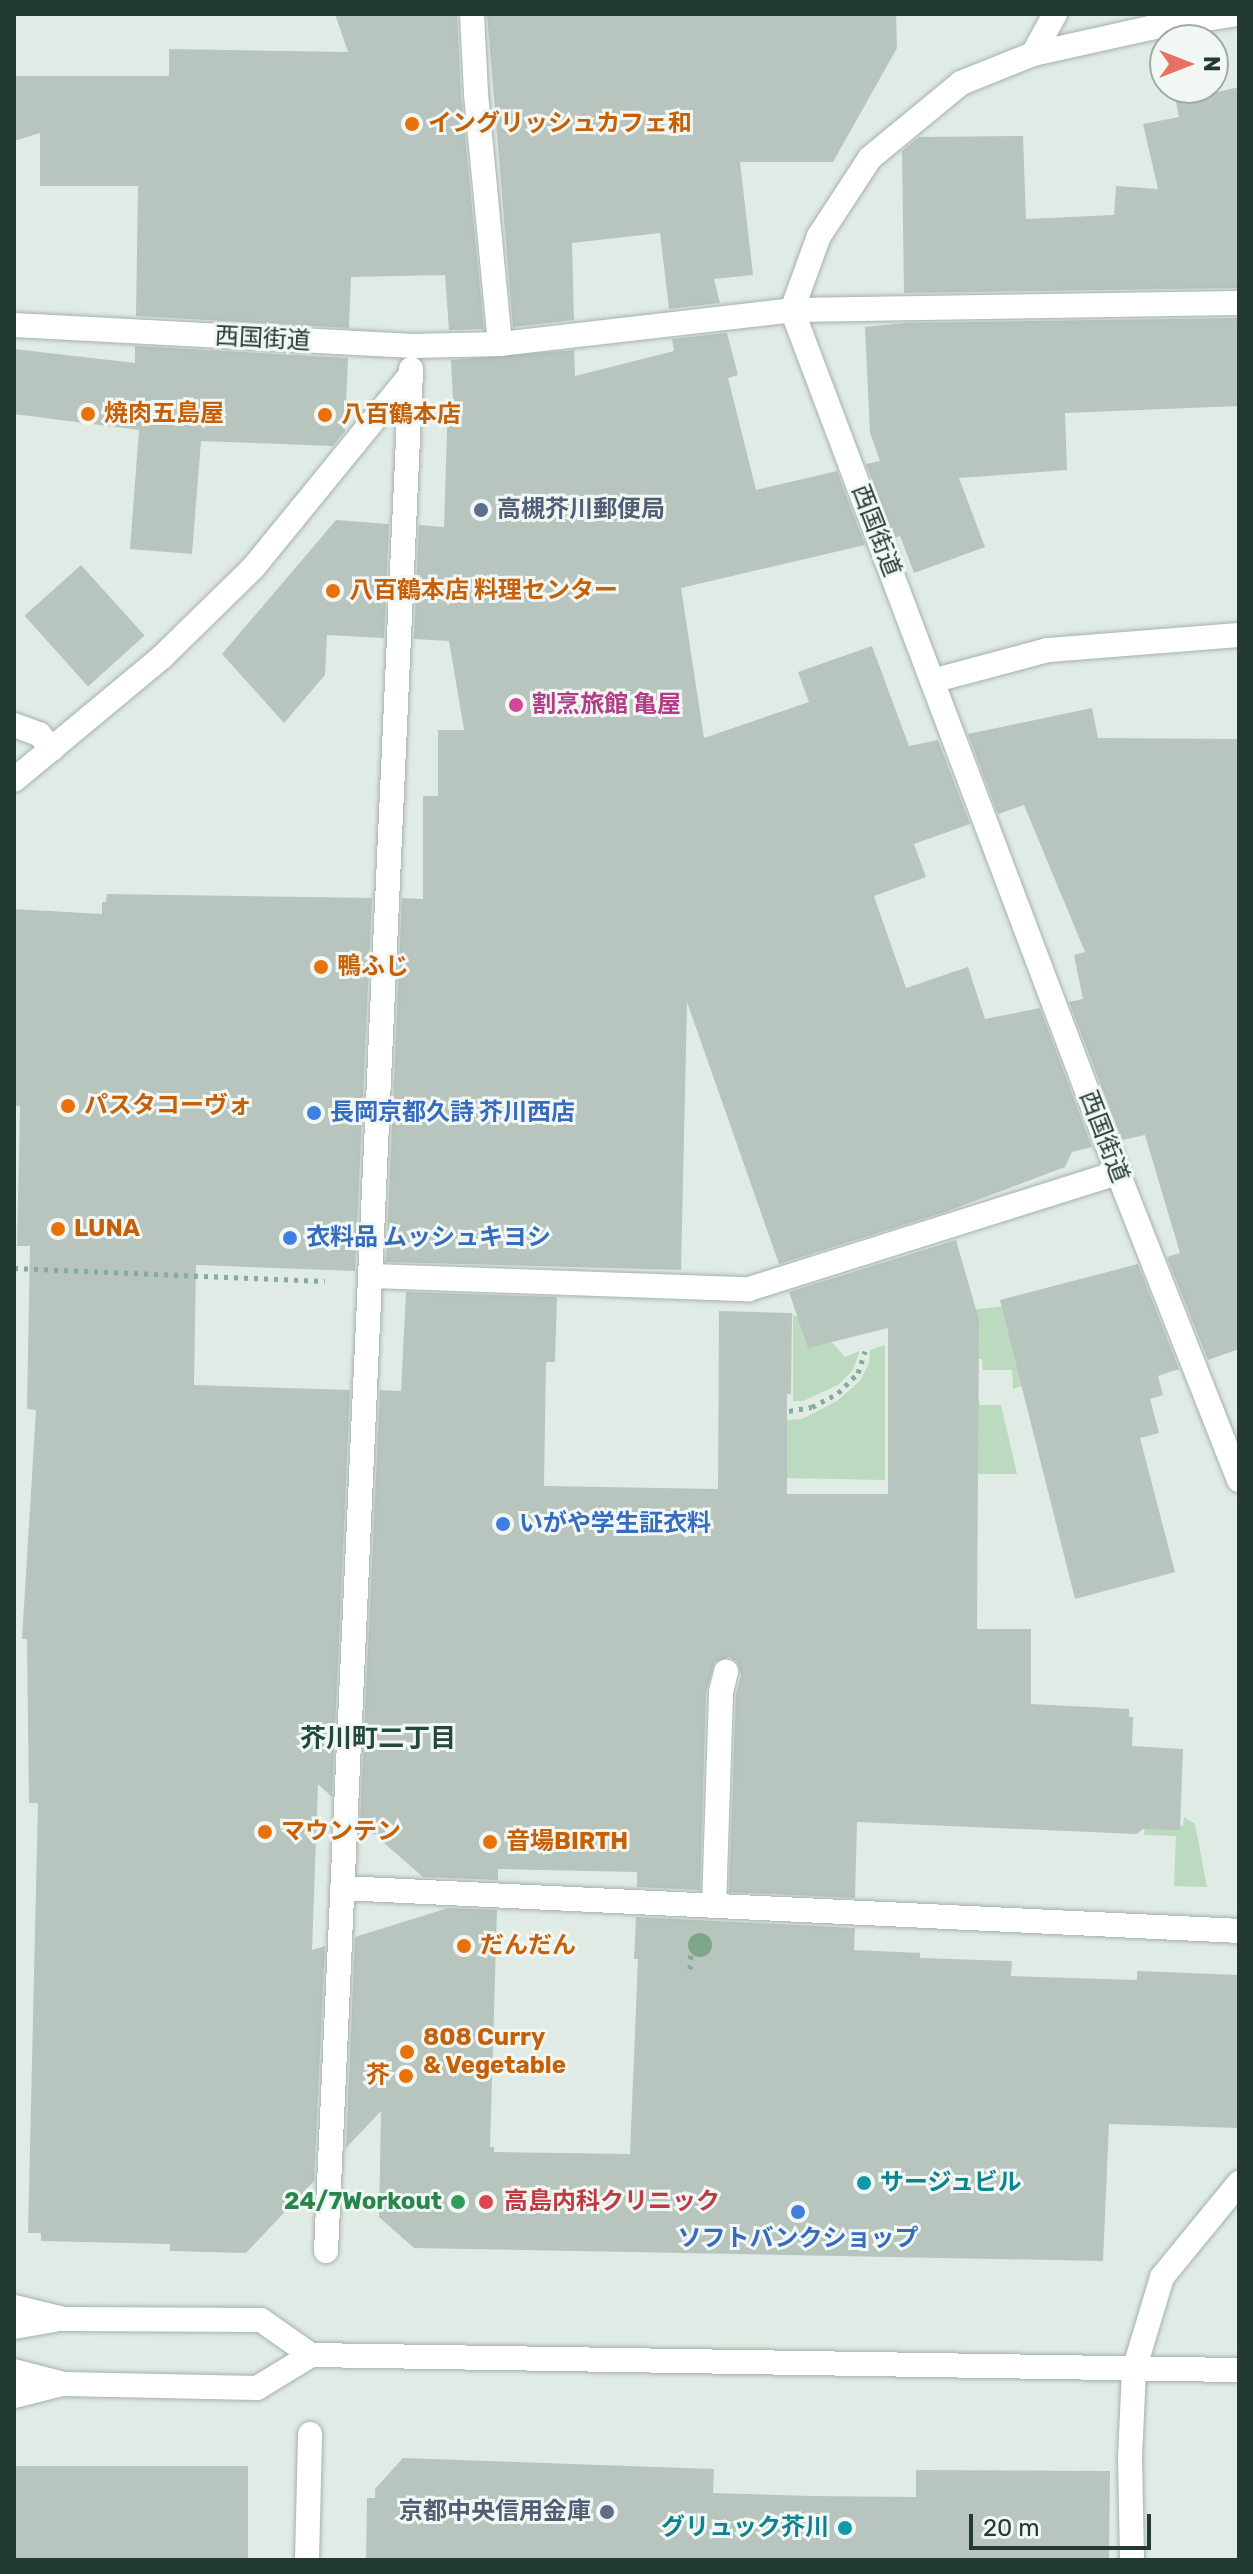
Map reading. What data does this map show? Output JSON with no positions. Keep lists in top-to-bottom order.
{
  "streets": {
    "street": ["西国街道"]
  },
  "districts": ["芥川町二丁目"],
  "places": [
    "イングリッシュカフェ和",
    "焼肉五島屋",
    "八百鶴本店",
    "高槻芥川郵便局",
    "八百鶴本店 料理センター",
    "割烹旅館 亀屋",
    "鴨ふじ",
    "パスタコーヴォ",
    "長岡京都久詩 芥川西店",
    "LUNA",
    "衣料品 ムッシュキヨシ",
    "いがや学生証衣料",
    "マウンテン",
    "音場BIRTH",
    "だんだん",
    "808 Curry & Vegetable",
    "芥",
    "サージュビル",
    "24/7Workout",
    "高島内科クリニック",
    "ソフトバンクショップ",
    "京都中央信用金庫",
    "グリュック芥川"
  ],
  "scale_bar": "20 m",
  "north": "right"
}
